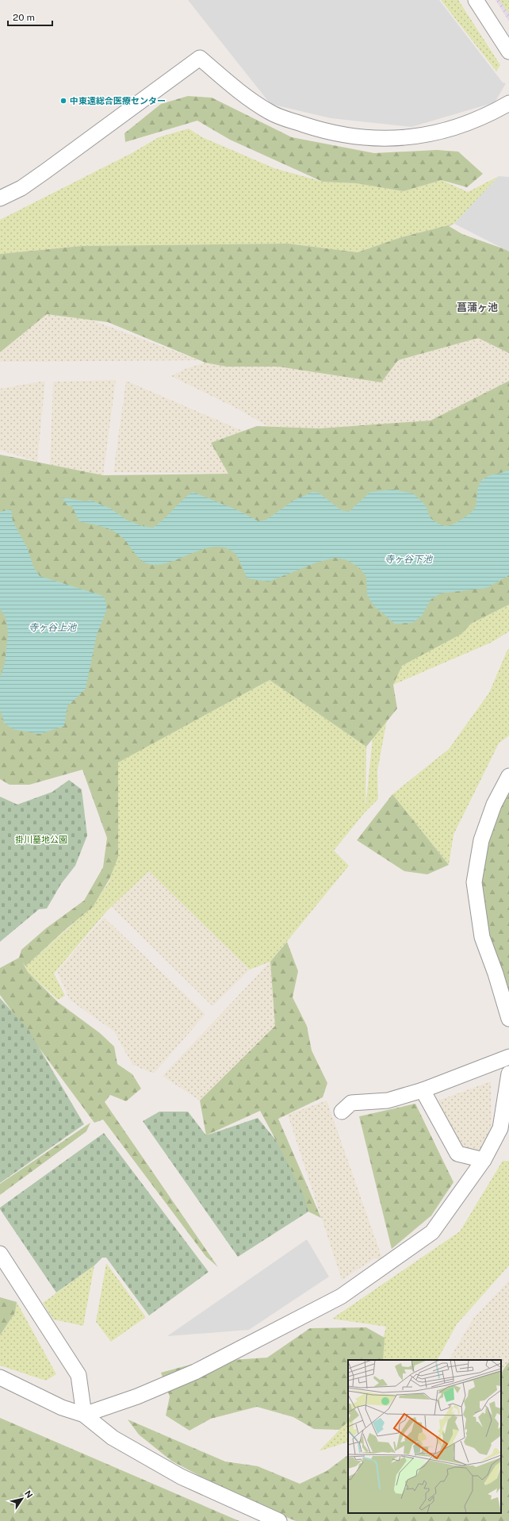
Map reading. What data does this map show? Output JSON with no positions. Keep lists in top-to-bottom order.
{
  "districts": ["菖蒲ヶ池"],
  "water": ["寺ヶ谷下池", "寺ヶ谷上池"],
  "parks": ["掛川墓地公園"],
  "places": ["中東遠総合医療センター"],
  "scale_bar": "20 m",
  "north": "top right"
}
